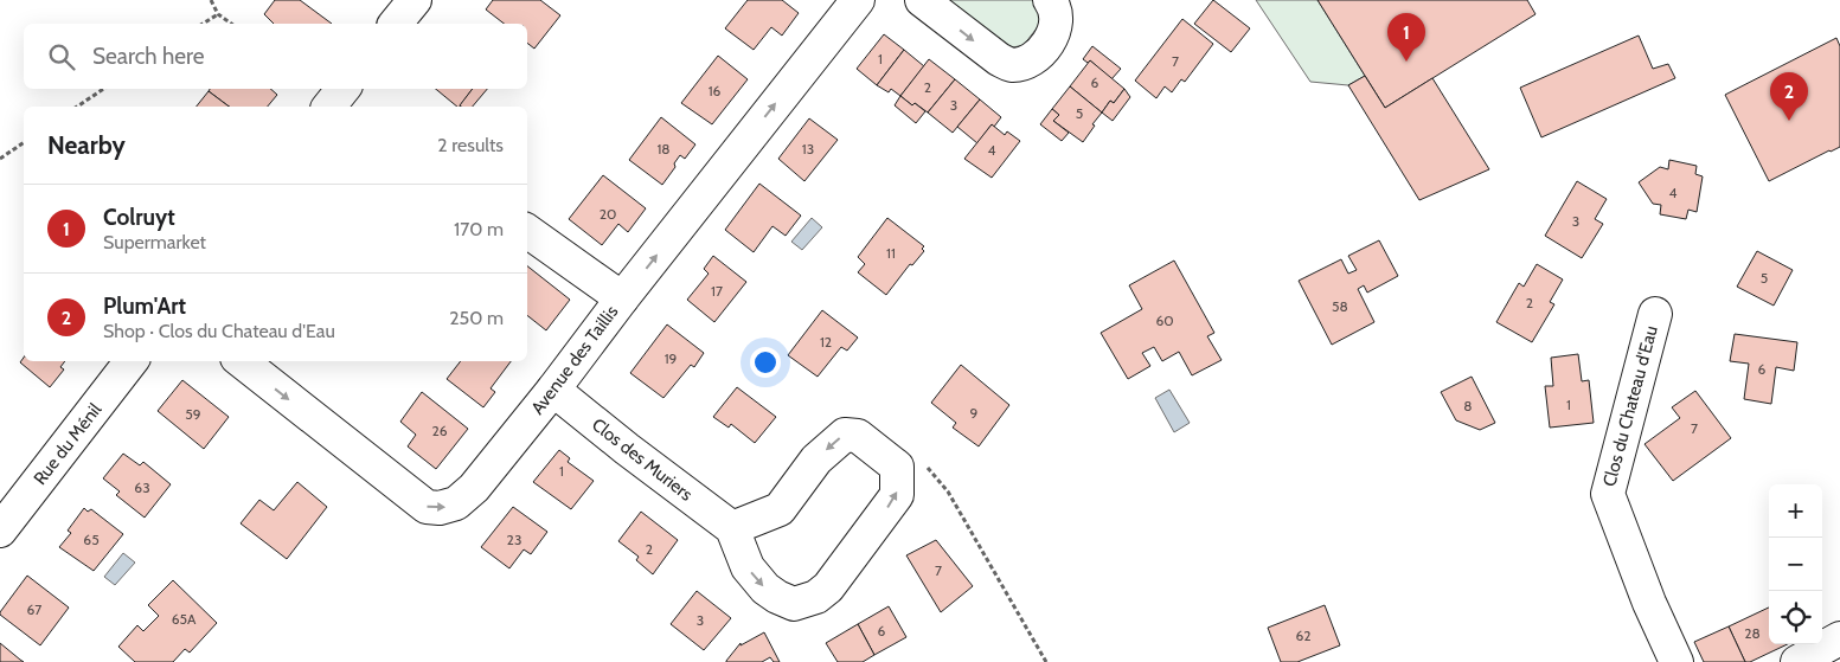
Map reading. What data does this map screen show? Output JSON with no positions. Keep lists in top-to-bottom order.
{
  "streets": {
    "street": [
      "Avenue des Taillis",
      "Clos du Chateau d'Eau",
      "Rue du Ménil",
      "Clos des Muriers"
    ]
  },
  "crossings": [
    ["Avenue des Taillis", "Clos des Muriers"]
  ],
  "house_numbers": [
    "1",
    "7",
    "6",
    "2",
    "16",
    "3",
    "5",
    "18",
    "13",
    "4",
    "4",
    "20",
    "3",
    "11",
    "5",
    "17",
    "2",
    "58",
    "60",
    "12",
    "19",
    "6",
    "1",
    "8",
    "9",
    "59",
    "7",
    "26",
    "1",
    "63",
    "65",
    "23",
    "2",
    "7",
    "67",
    "65A",
    "3",
    "6",
    "28",
    "62"
  ],
  "page": {
    "pins": ["1", "2"],
    "search": "Search here",
    "heading": ["Nearby", "2 results"],
    "list": [
      {
        "mark": "1",
        "name": "Colruyt",
        "note": "Supermarket",
        "value": "170 m"
      },
      {
        "mark": "2",
        "name": "Plum'Art",
        "note": "Shop · Clos du Chateau d'Eau",
        "value": "250 m"
      }
    ],
    "map_buttons": ["+", "−"]
  }
}
